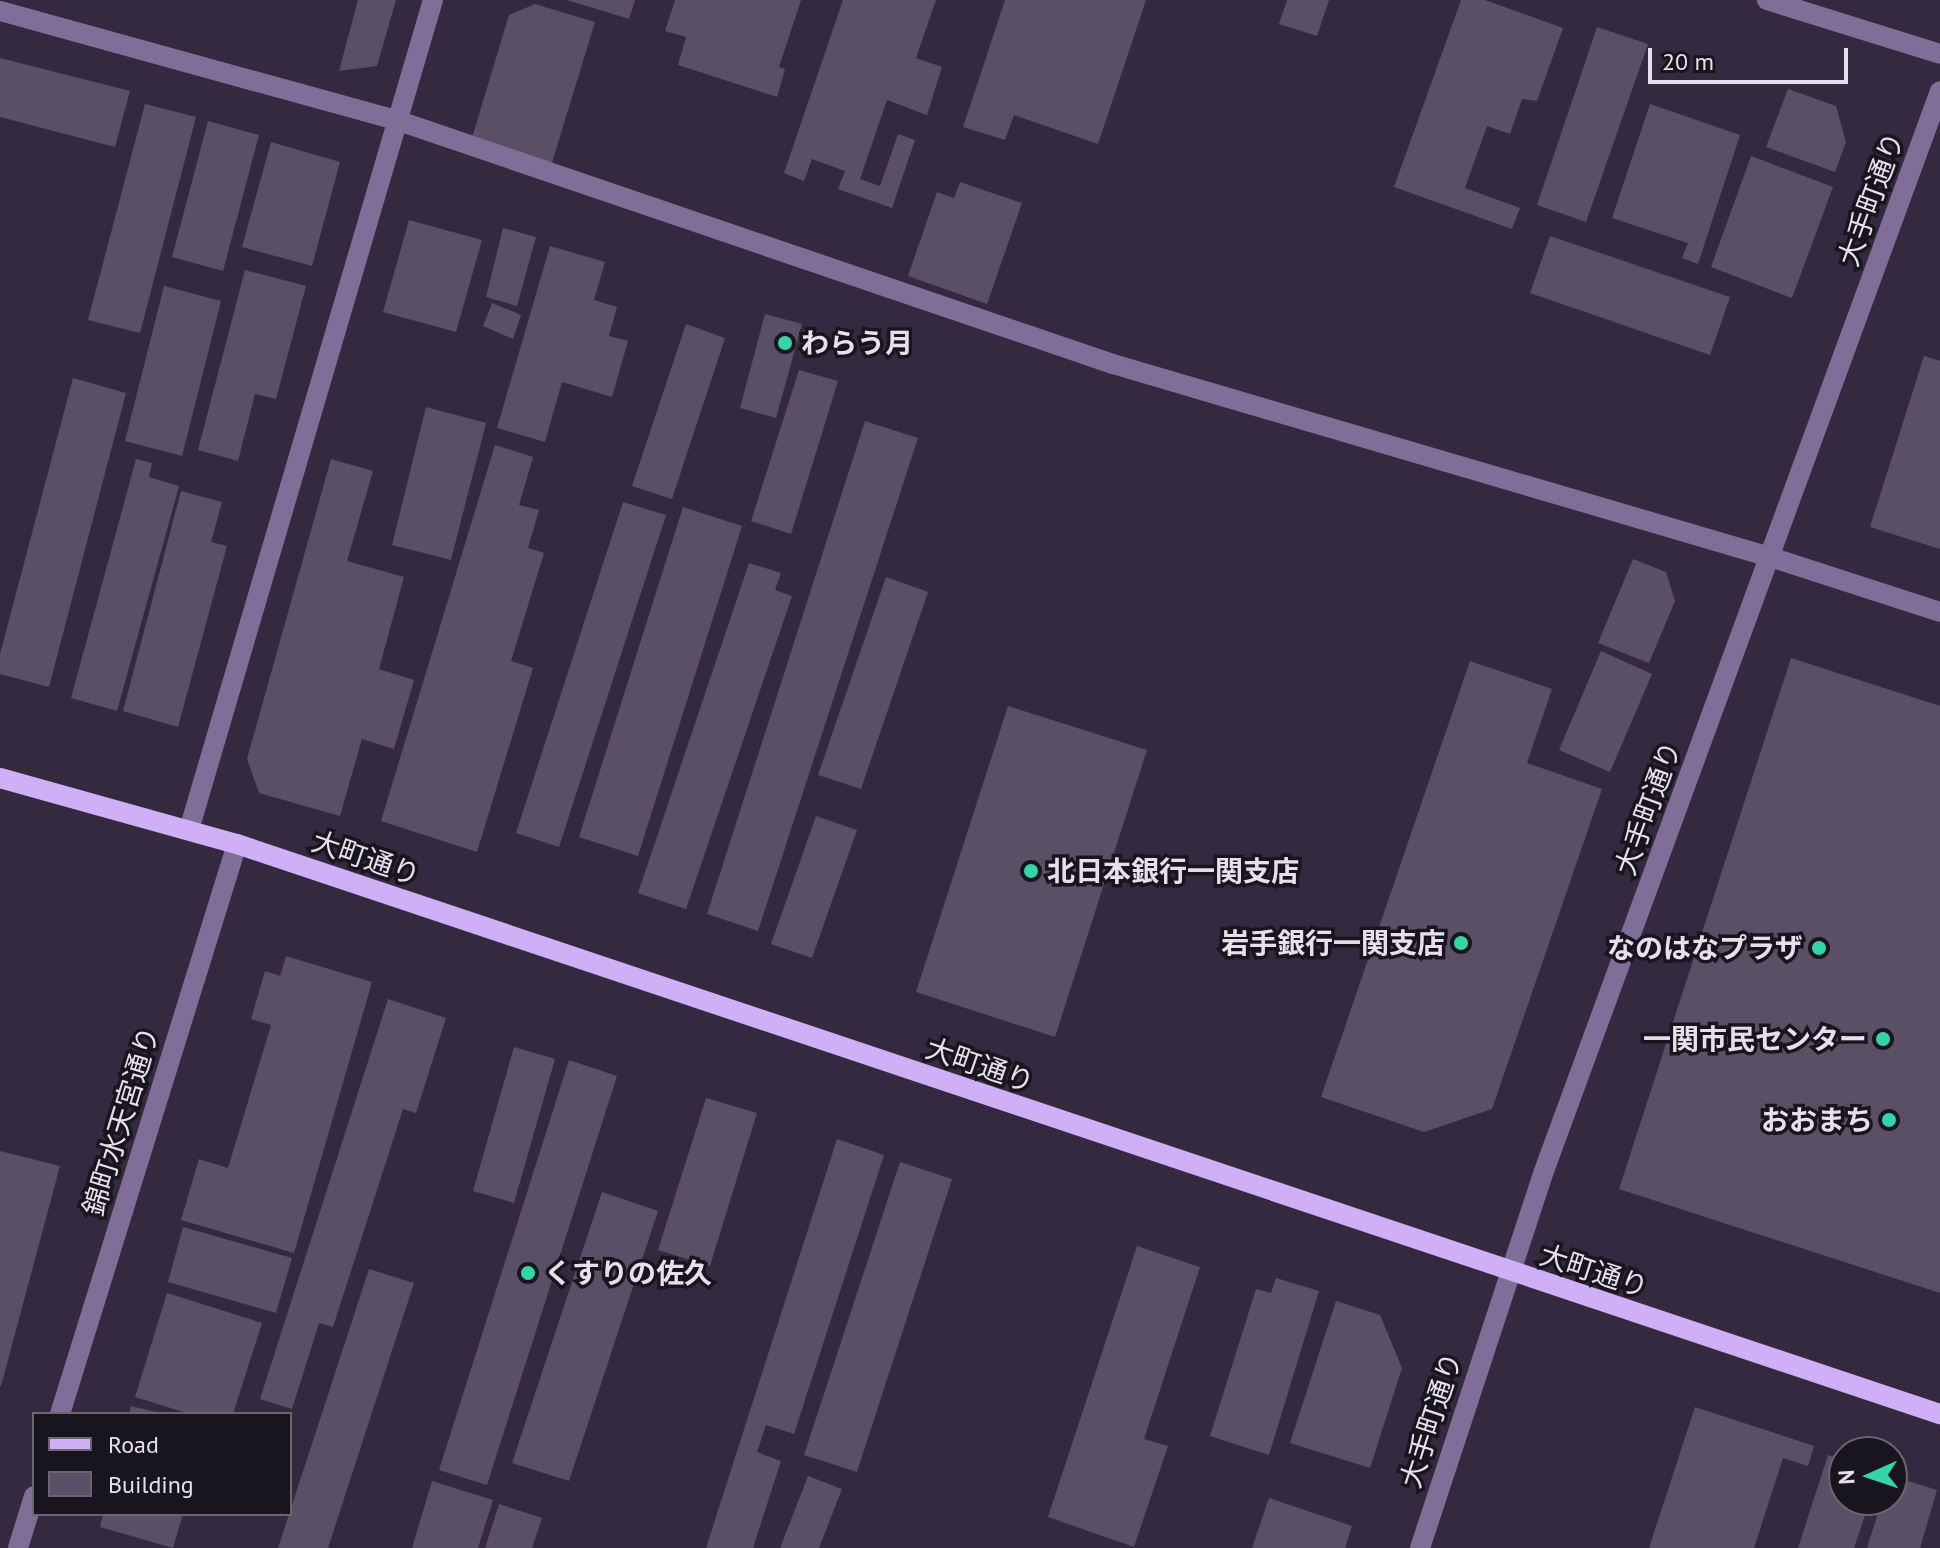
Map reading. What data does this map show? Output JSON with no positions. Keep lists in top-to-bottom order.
{
  "streets": {
    "main road": ["大町通り"],
    "street": ["大手町通り", "錦町水天宮通り"]
  },
  "crossings": [
    ["大手町通り", "大町通り"],
    ["大町通り", "錦町水天宮通り"]
  ],
  "places": [
    "わらう月",
    "北日本銀行一関支店",
    "岩手銀行一関支店",
    "なのはなプラザ",
    "一関市民センター",
    "おおまち",
    "くすりの佐久"
  ],
  "legend": ["Road", "Building"],
  "scale_bar": "20 m",
  "north": "left"
}
